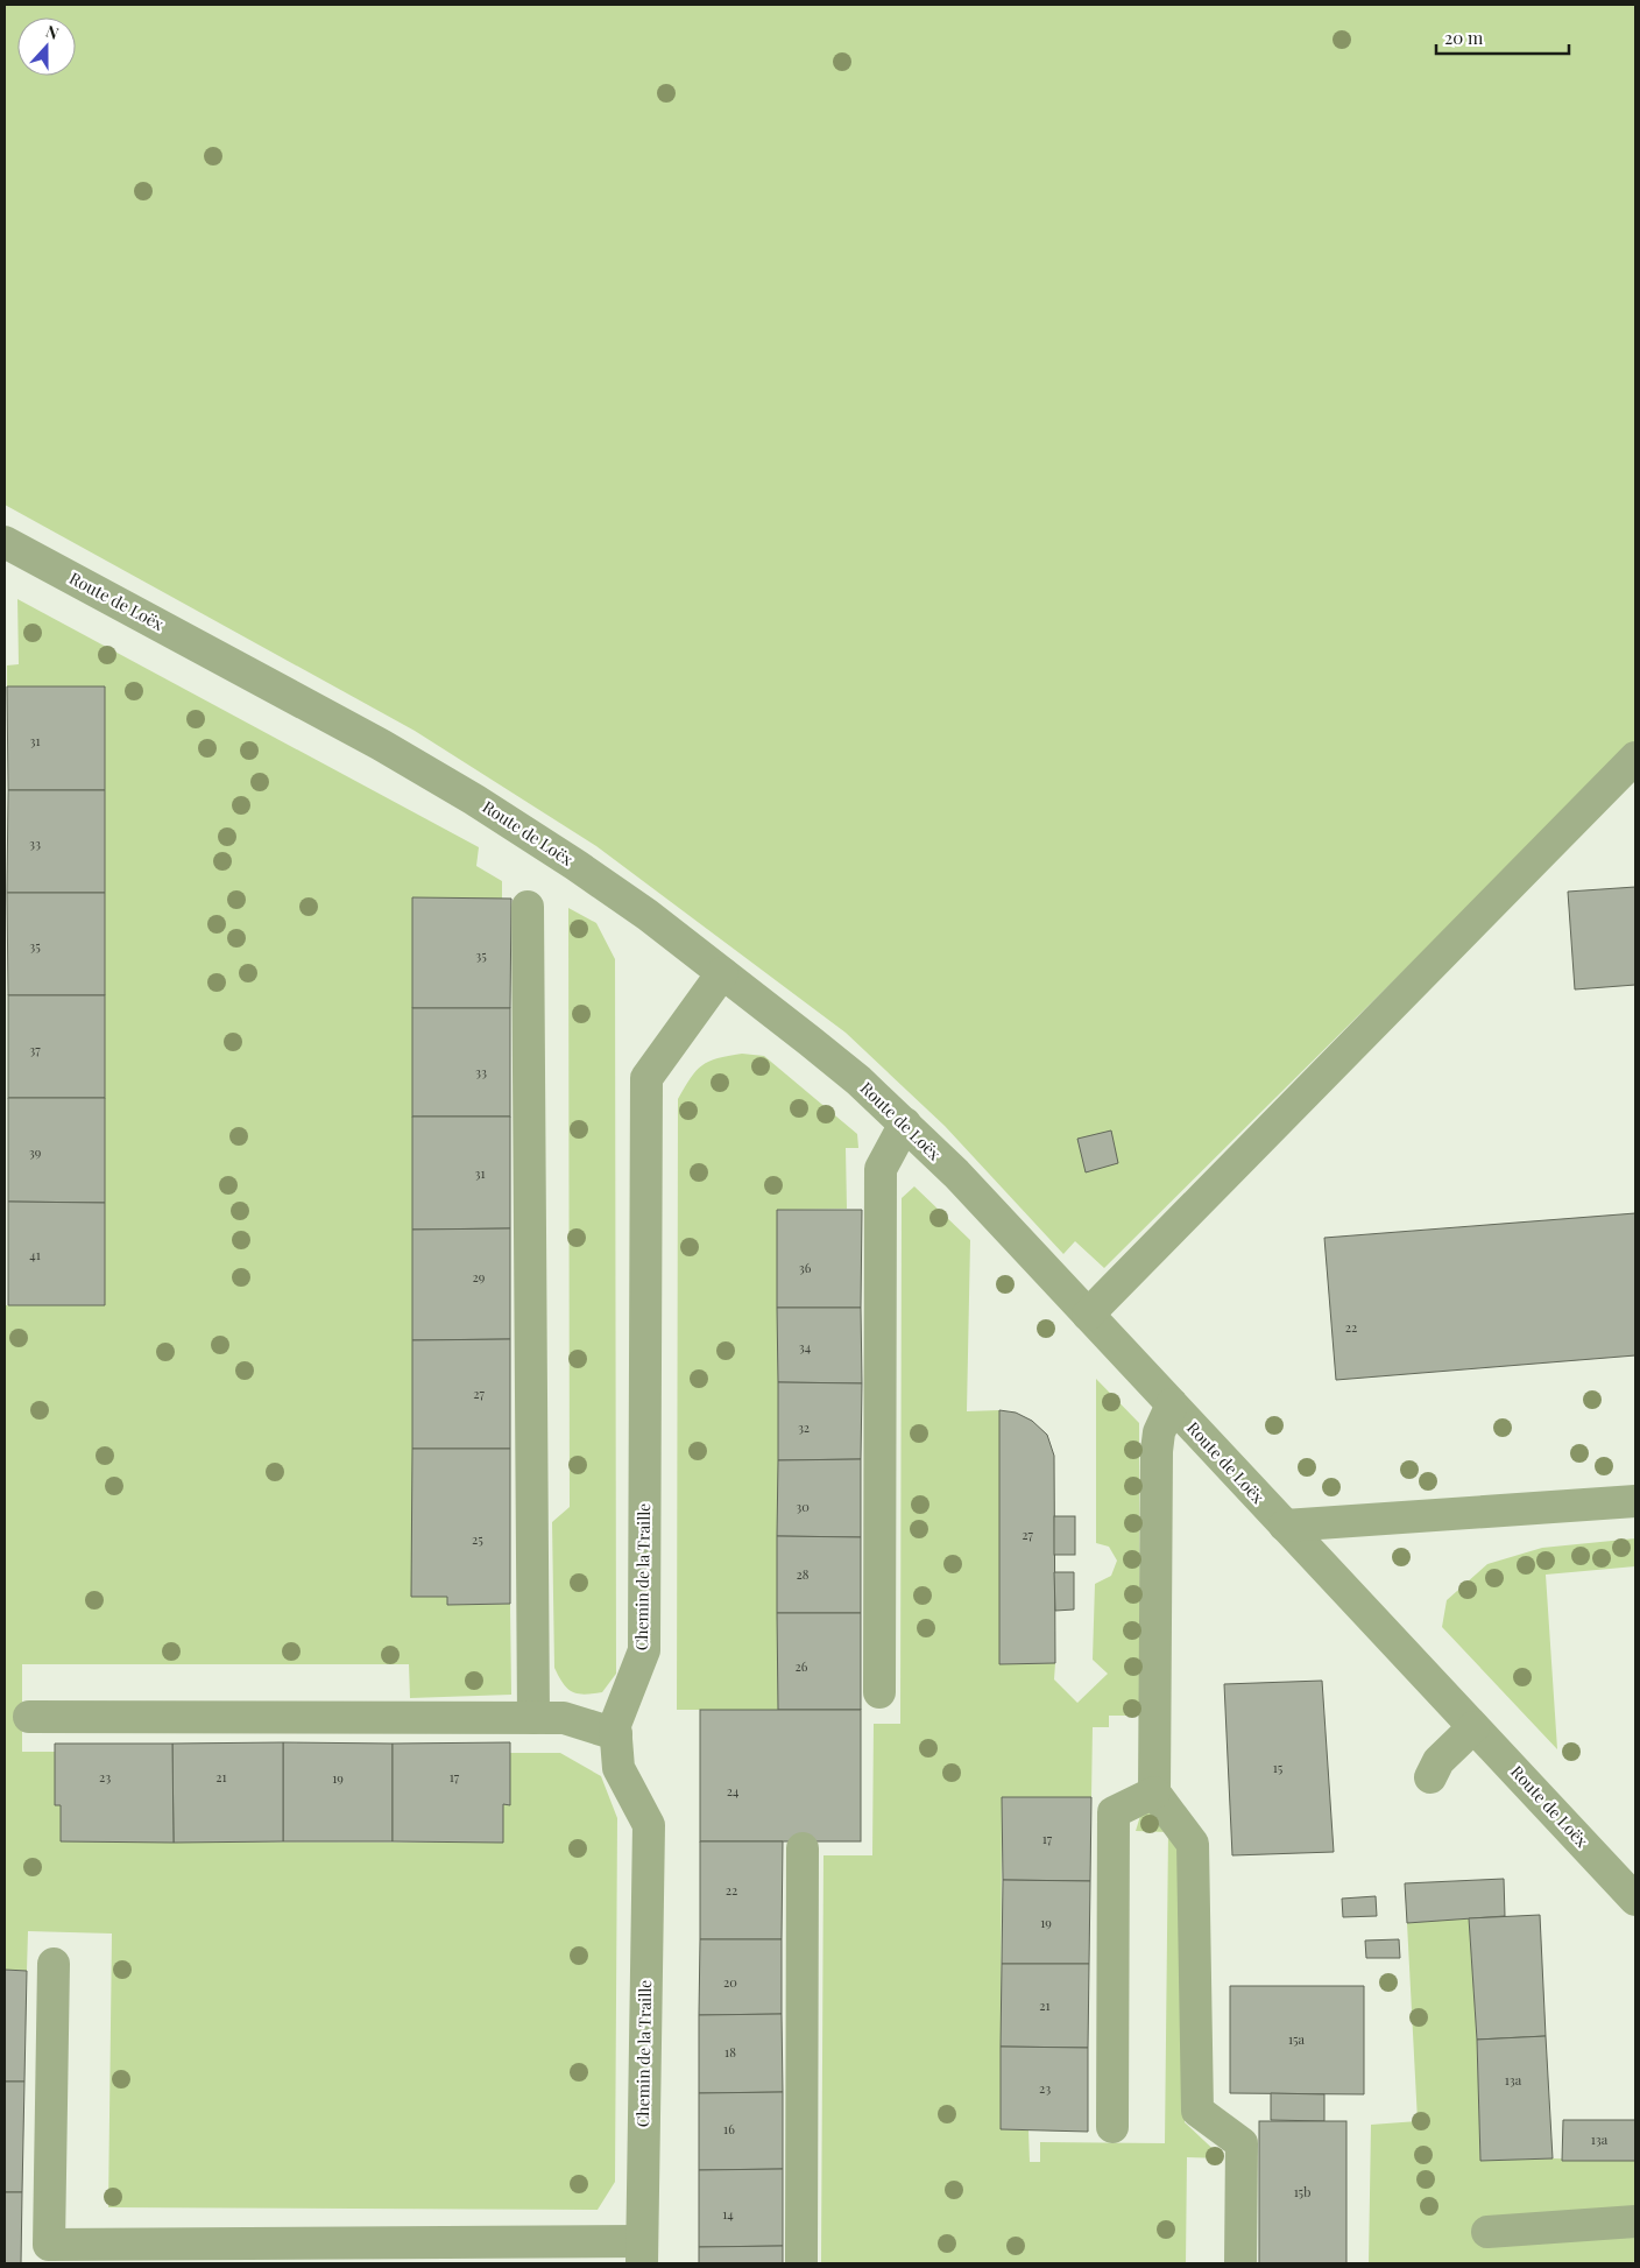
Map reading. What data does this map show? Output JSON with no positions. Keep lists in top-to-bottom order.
{
  "streets": {
    "street": ["Route de Loëx", "Chemin de la Traille"]
  },
  "crossings": [
    ["Route de Loëx", "Chemin de la Traille"]
  ],
  "house_numbers": [
    "31",
    "33",
    "35",
    "35",
    "37",
    "33",
    "39",
    "31",
    "41",
    "36",
    "29",
    "22",
    "34",
    "27",
    "32",
    "30",
    "27",
    "25",
    "28",
    "26",
    "15",
    "23",
    "21",
    "17",
    "19",
    "24",
    "17",
    "22",
    "19",
    "20",
    "21",
    "15a",
    "18",
    "13a",
    "23",
    "16",
    "13a",
    "15b",
    "14"
  ],
  "scale_bar": "20 m",
  "north": "top"
}
